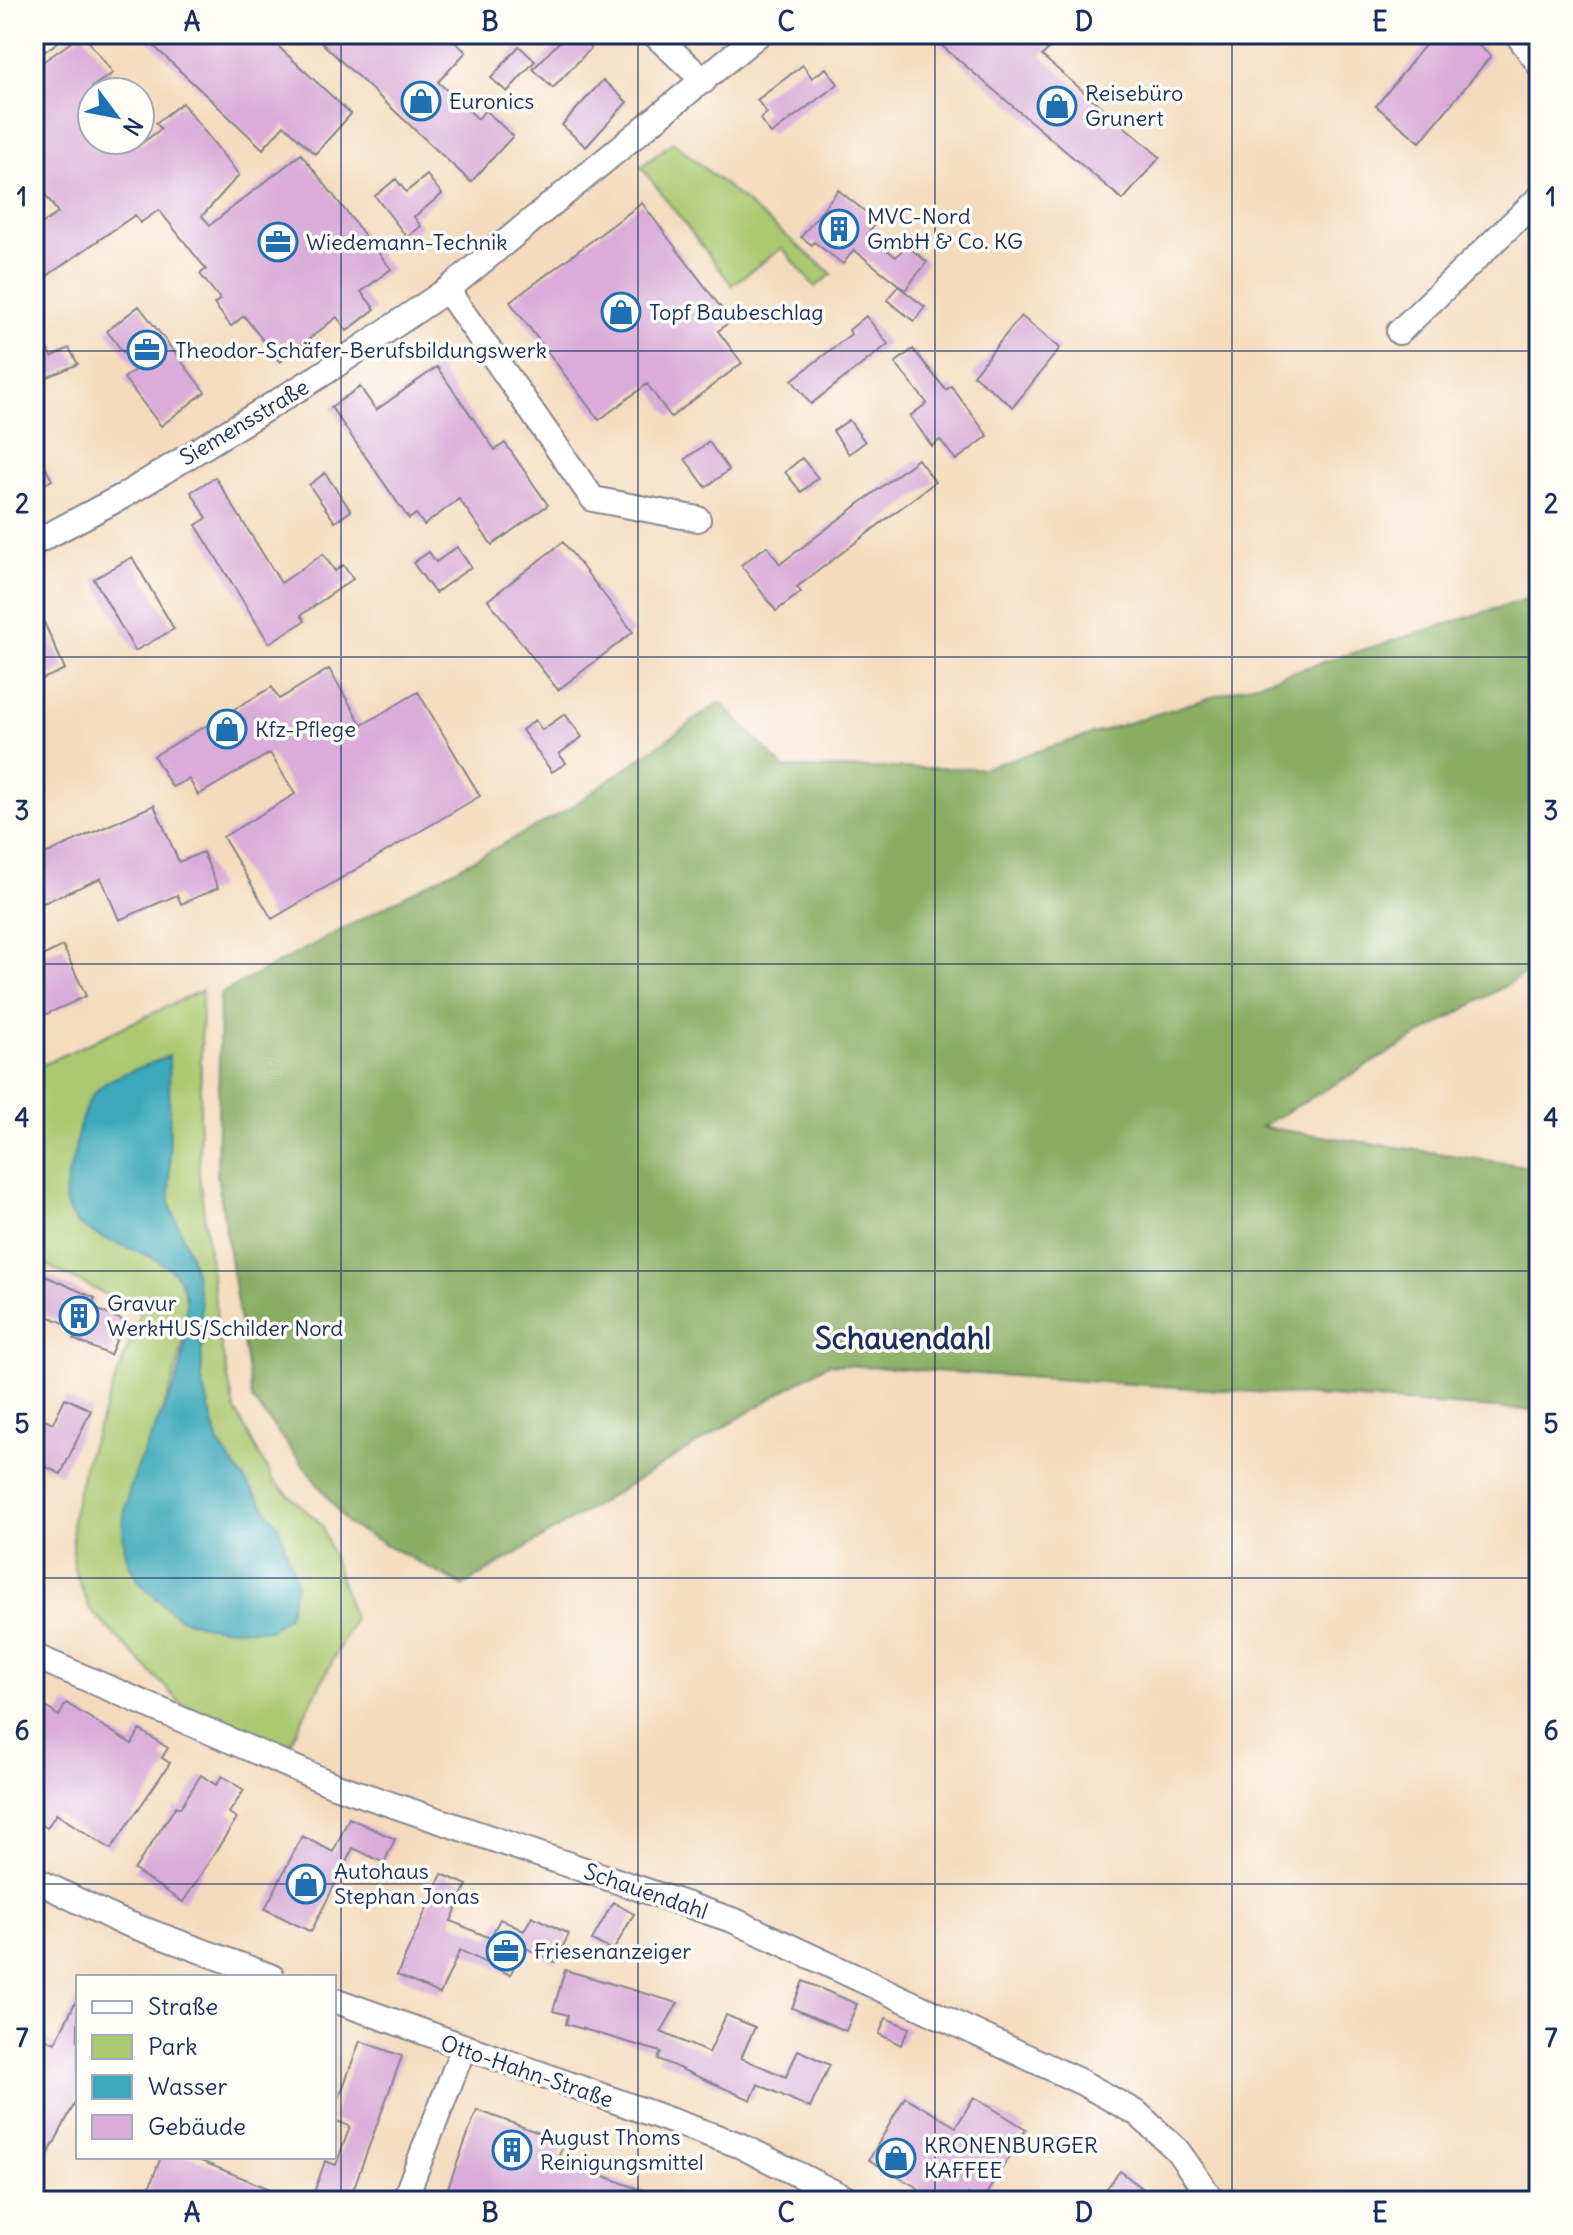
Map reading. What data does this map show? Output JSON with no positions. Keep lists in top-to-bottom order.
{
  "streets": {
    "street": ["Siemensstraße", "Schauendahl", "Otto-Hahn-Straße"]
  },
  "districts": ["Schauendahl"],
  "places": {
    "shop": [
      "Euronics",
      "Reisebüro Grunert",
      "Topf Baubeschlag",
      "Kfz-Pflege",
      "Autohaus Stephan Jonas",
      "KRONENBURGER KAFFEE"
    ],
    "building": ["MVC-Nord GmbH & Co. KG", "Gravur WerkHUS/Schilder Nord", "August Thoms Reinigungsmittel"],
    "office": ["Wiedemann-Technik", "Theodor-Schäfer-Berufsbildungswerk", "Friesenanzeiger"]
  },
  "legend": [
    "Straße",
    "Park",
    "Wasser",
    "Gebäude"
  ],
  "north": "bottom right",
  "grid": {
    "columns": [
      "A",
      "B",
      "C",
      "D",
      "E"
    ],
    "rows": [
      "1",
      "2",
      "3",
      "4",
      "5",
      "6",
      "7"
    ]
  }
}
